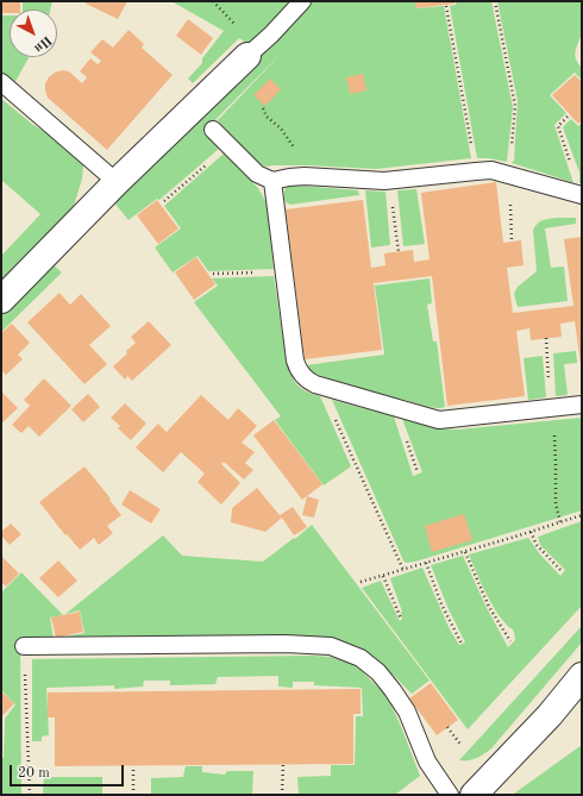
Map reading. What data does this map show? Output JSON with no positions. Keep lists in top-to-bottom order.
{
  "scale_bar": "20 m",
  "north": "bottom right"
}
